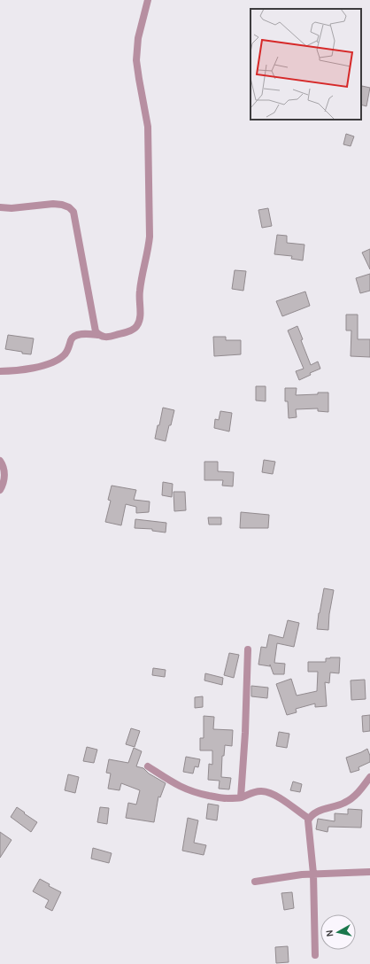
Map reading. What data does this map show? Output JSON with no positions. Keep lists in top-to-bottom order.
{
  "north": "left"
}
